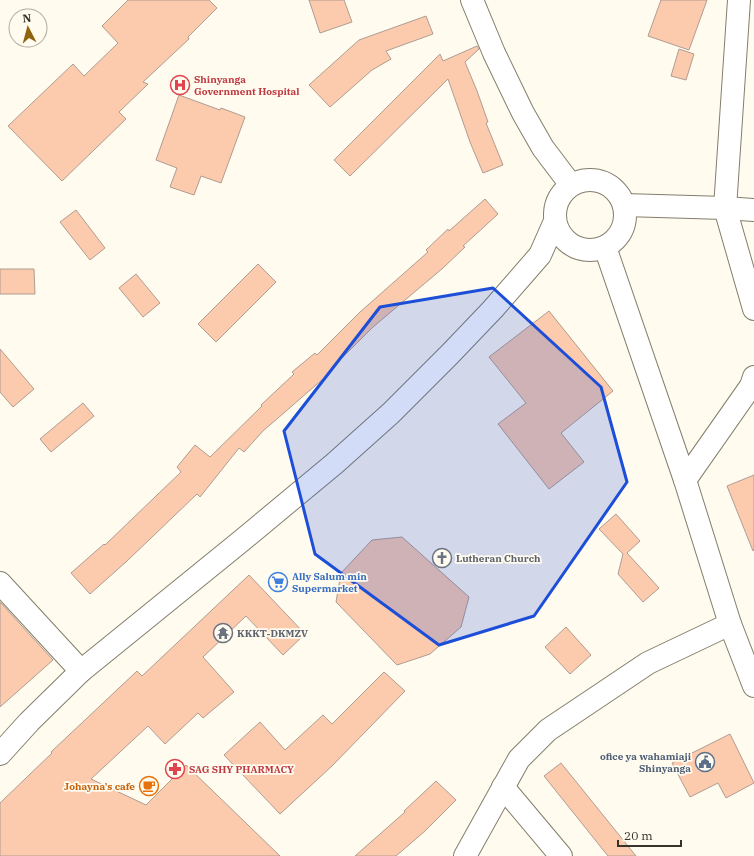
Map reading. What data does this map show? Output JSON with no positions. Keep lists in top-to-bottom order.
{
  "places": {
    "hospital": ["Shinyanga Government Hospital"],
    "church": ["Lutheran Church"],
    "supermarket": ["Ally Salum min Supermarket"],
    "temple": ["KKKT-DKMZV"],
    "public building": ["ofice ya wahamiaji Shinyanga"],
    "pharmacy": ["SAG SHY PHARMACY"],
    "cafe": ["Johayna's cafe"]
  },
  "scale_bar": "20 m",
  "north": "top"
}
